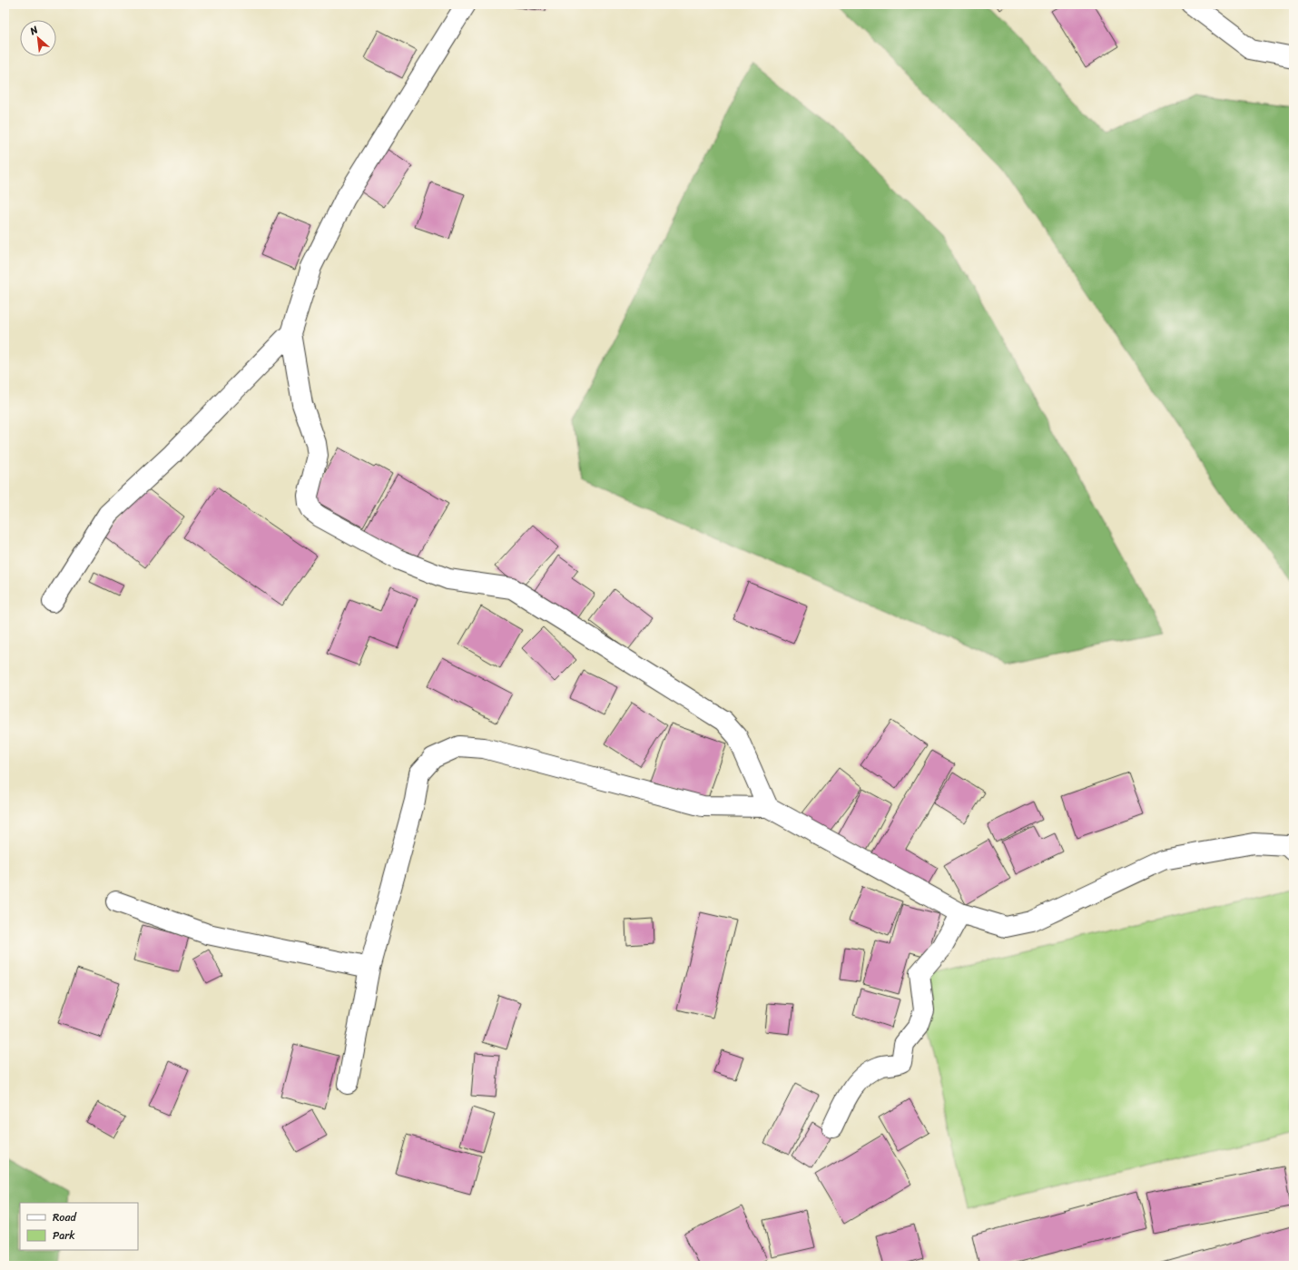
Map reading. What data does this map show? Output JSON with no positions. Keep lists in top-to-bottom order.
{
  "legend": ["Road", "Park"],
  "north": "top left"
}
